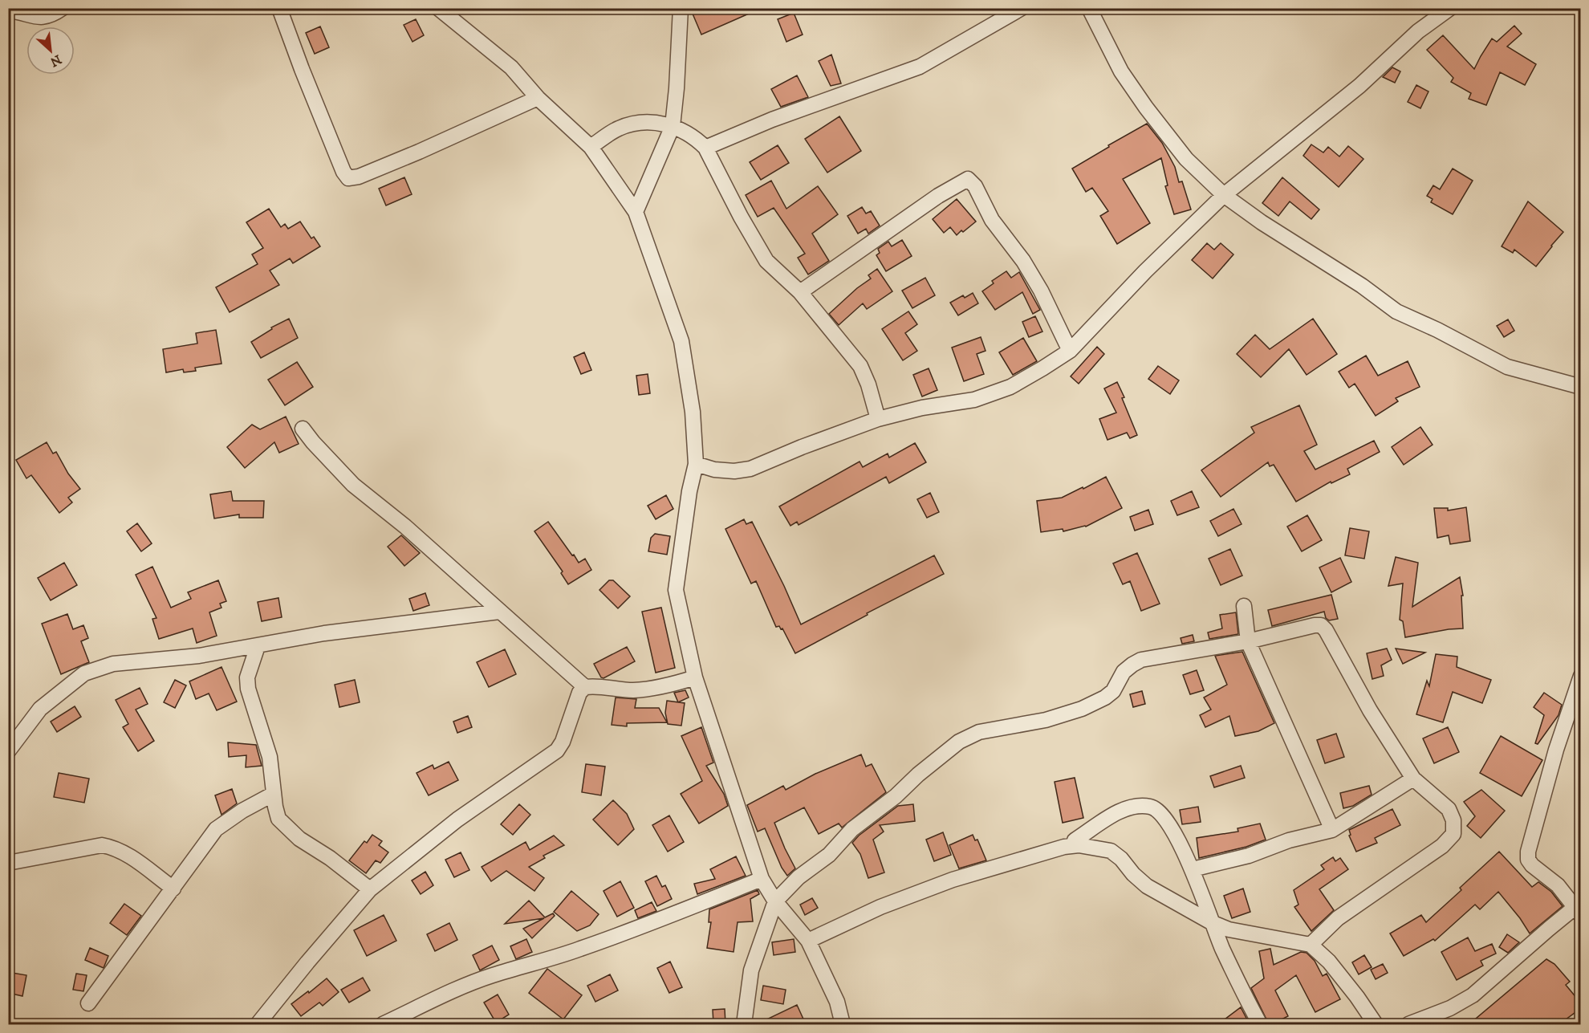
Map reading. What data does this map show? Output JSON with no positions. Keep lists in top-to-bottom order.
{
  "north": "bottom right"
}
